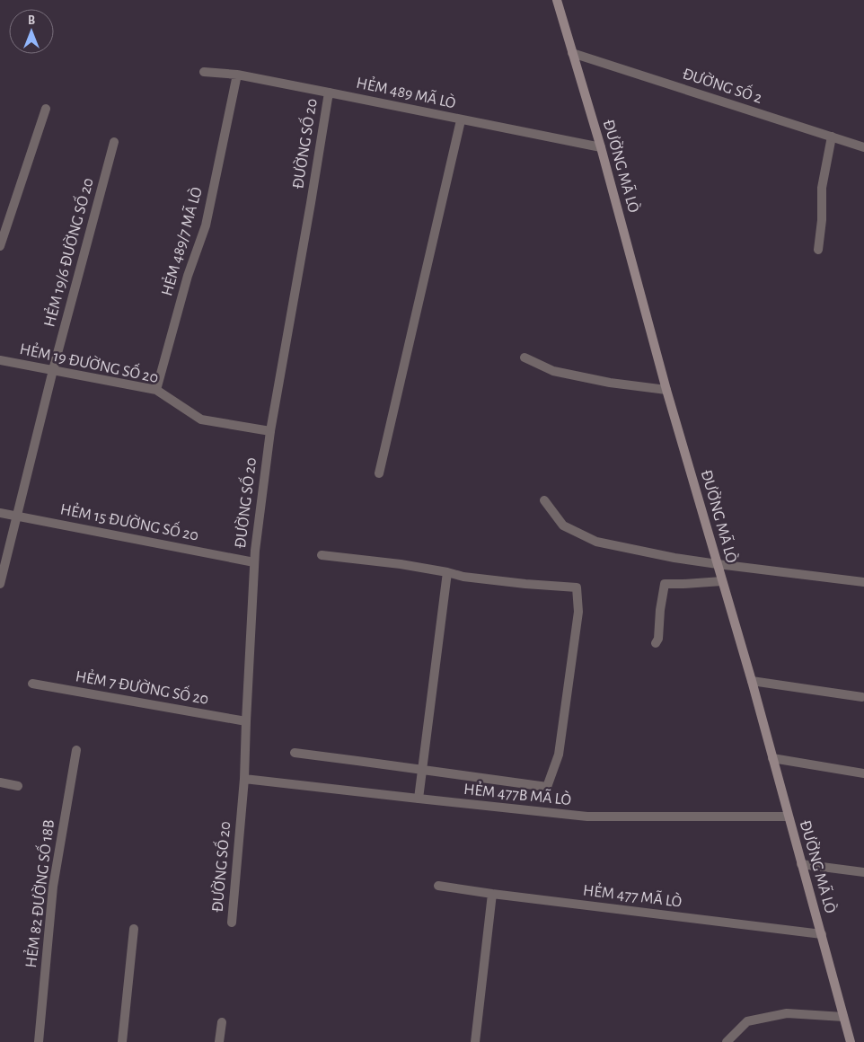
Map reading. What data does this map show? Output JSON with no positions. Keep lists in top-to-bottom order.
{
  "streets": {
    "main road": ["ĐƯỜNG MÃ LÒ"],
    "street": [
      "ĐƯỜNG SỐ 2",
      "HẺM 489 MÃ LÒ",
      "ĐƯỜNG SỐ 20",
      "HẺM 489/7 MÃ LÒ",
      "HẺM 19/6 ĐƯỜNG SỐ 20",
      "HẺM 19 ĐƯỜNG SỐ 20",
      "HẺM 15 ĐƯỜNG SỐ 20",
      "HẺM 7 ĐƯỜNG SỐ 20",
      "HẺM 477B MÃ LÒ",
      "HẺM 82 ĐƯỜNG SỐ 18B",
      "HẺM 477 MÃ LÒ"
    ]
  },
  "crossings": [
    ["ĐƯỜNG SỐ 2", "ĐƯỜNG MÃ LÒ"],
    ["HẺM 489 MÃ LÒ", "ĐƯỜNG SỐ 20"],
    ["HẺM 489 MÃ LÒ", "ĐƯỜNG MÃ LÒ"],
    ["HẺM 489 MÃ LÒ", "HẺM 489/7 MÃ LÒ"],
    ["ĐƯỜNG SỐ 20", "HẺM 19 ĐƯỜNG SỐ 20"],
    ["ĐƯỜNG SỐ 20", "HẺM 15 ĐƯỜNG SỐ 20"],
    ["ĐƯỜNG SỐ 20", "HẺM 7 ĐƯỜNG SỐ 20"],
    ["ĐƯỜNG SỐ 20", "HẺM 477B MÃ LÒ"],
    ["ĐƯỜNG MÃ LÒ", "HẺM 477B MÃ LÒ"],
    ["ĐƯỜNG MÃ LÒ", "HẺM 477 MÃ LÒ"],
    ["HẺM 489/7 MÃ LÒ", "HẺM 19 ĐƯỜNG SỐ 20"],
    ["HẺM 19/6 ĐƯỜNG SỐ 20", "HẺM 19 ĐƯỜNG SỐ 20"],
    ["HẺM 19/6 ĐƯỜNG SỐ 20", "HẺM 15 ĐƯỜNG SỐ 20"]
  ],
  "north": "top"
}
